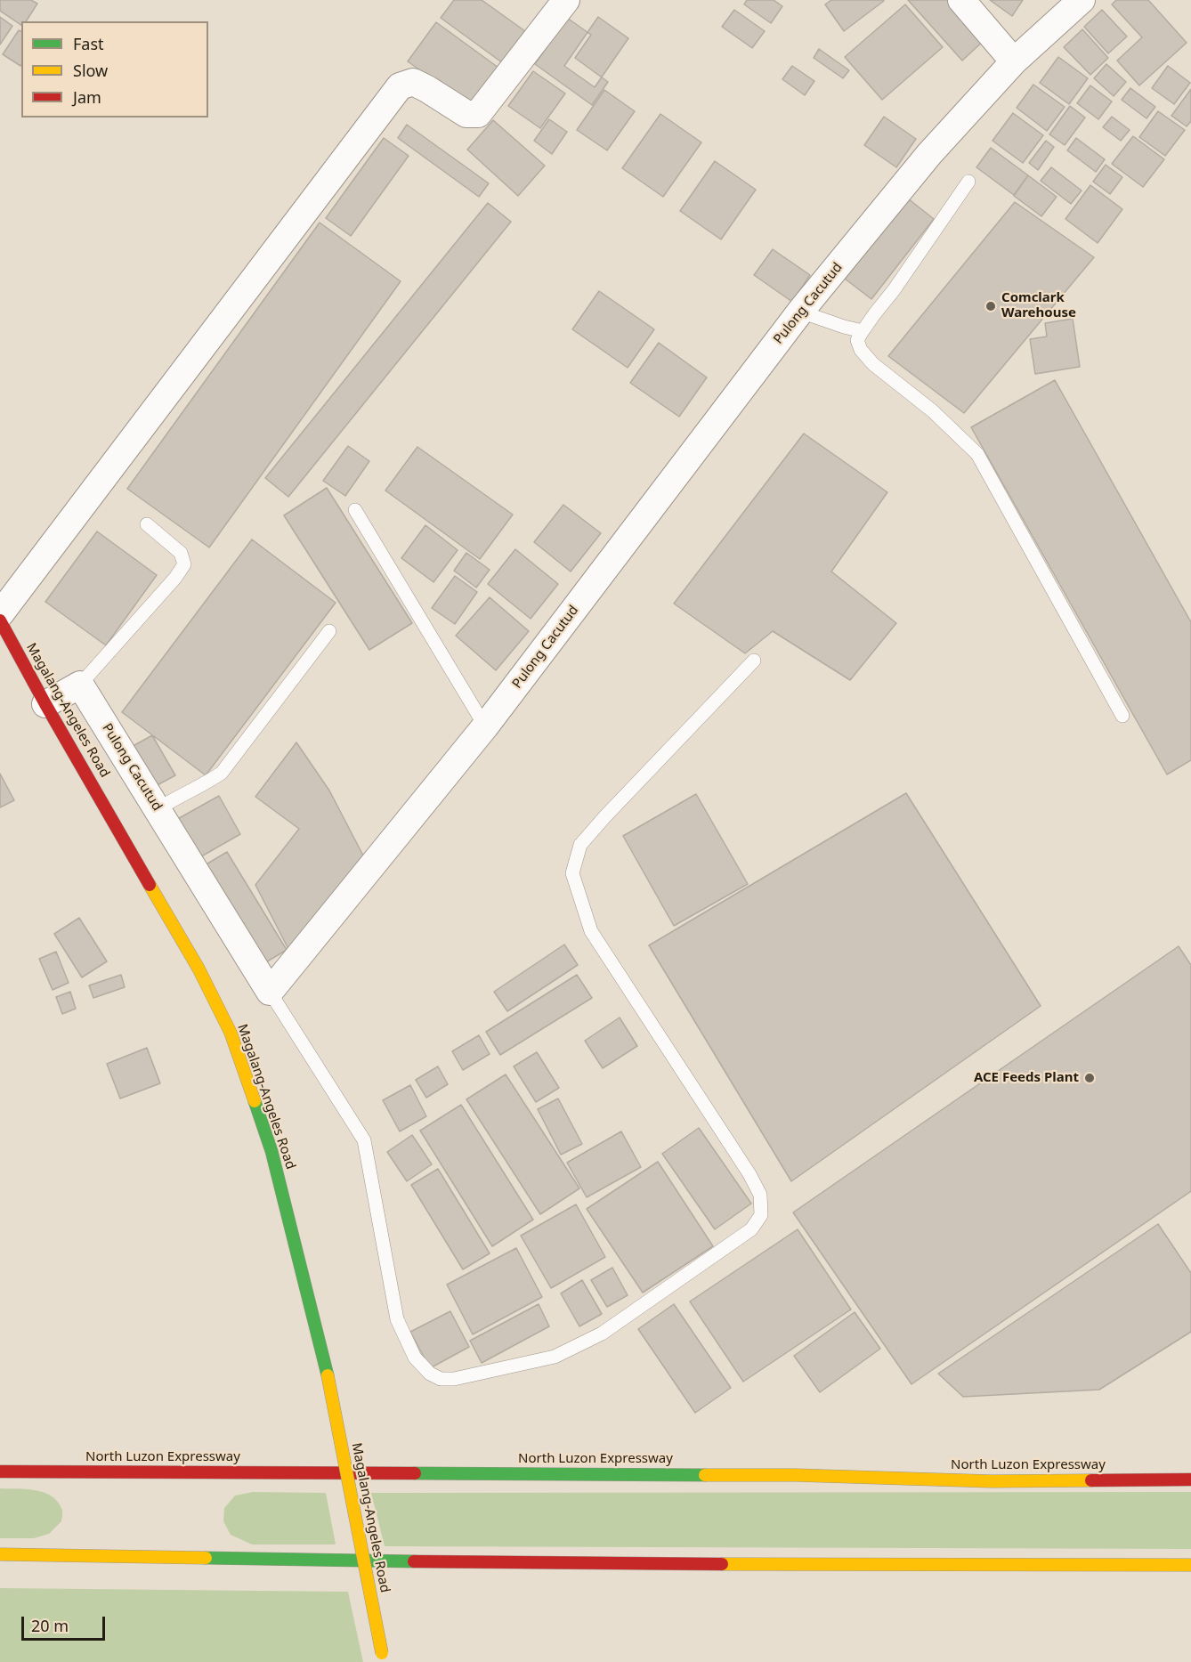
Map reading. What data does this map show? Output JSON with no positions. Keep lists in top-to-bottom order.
{
  "streets": {
    "main road": ["Magalang-Angeles Road", "North Luzon Expressway"],
    "street": ["Pulong Cacutud"]
  },
  "places": ["Comclark Warehouse", "ACE Feeds Plant"],
  "legend": ["Fast", "Slow", "Jam"],
  "scale_bar": "20 m"
}
